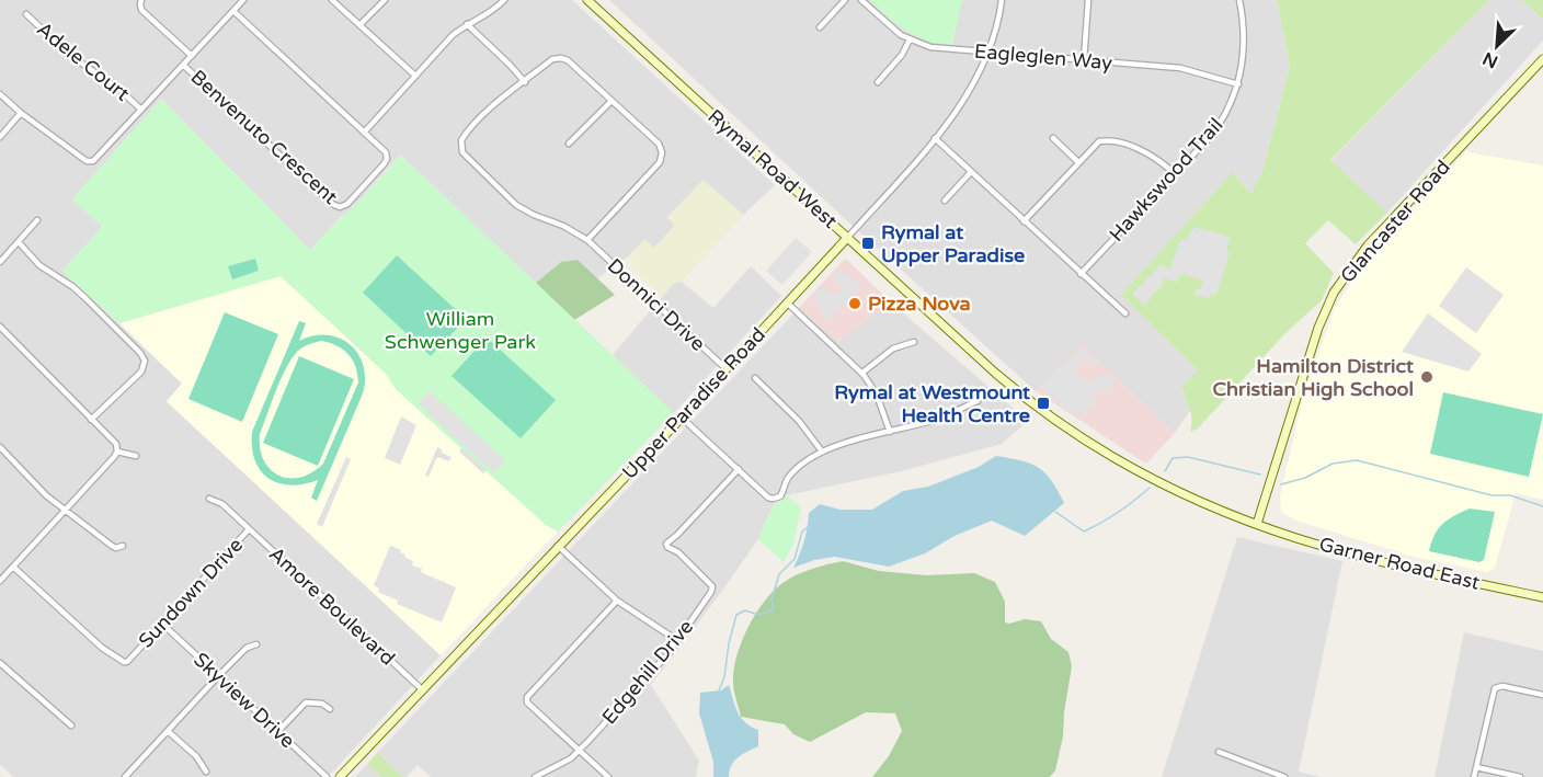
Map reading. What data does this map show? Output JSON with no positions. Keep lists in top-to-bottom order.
{
  "streets": {
    "main road": [
      "Rymal Road West",
      "Glancaster Road",
      "Upper Paradise Road",
      "Garner Road East"
    ],
    "street": [
      "Eagleglen Way",
      "Adele Court",
      "Benvenuto Crescent",
      "Hawkswood Trail",
      "Donnici Drive",
      "Sundown Drive",
      "Amore Boulevard",
      "Edgehill Drive",
      "Skyview Drive"
    ]
  },
  "crossings": [
    ["Eagleglen Way", "Hawkswood Trail"],
    ["Eagleglen Way", "Upper Paradise Road"],
    ["Rymal Road West", "Glancaster Road"],
    ["Rymal Road West", "Upper Paradise Road"],
    ["Rymal Road West", "Garner Road East"],
    ["Glancaster Road", "Garner Road East"],
    ["Donnici Drive", "Upper Paradise Road"],
    ["Upper Paradise Road", "Amore Boulevard"],
    ["Sundown Drive", "Amore Boulevard"],
    ["Sundown Drive", "Skyview Drive"]
  ],
  "parks": ["William Schwenger Park"],
  "places": {
    "transit": ["Rymal at Upper Paradise", "Rymal at Westmount Health Centre"],
    "other": ["Pizza Nova", "Hamilton District Christian High School"]
  },
  "north": "bottom left"
}
